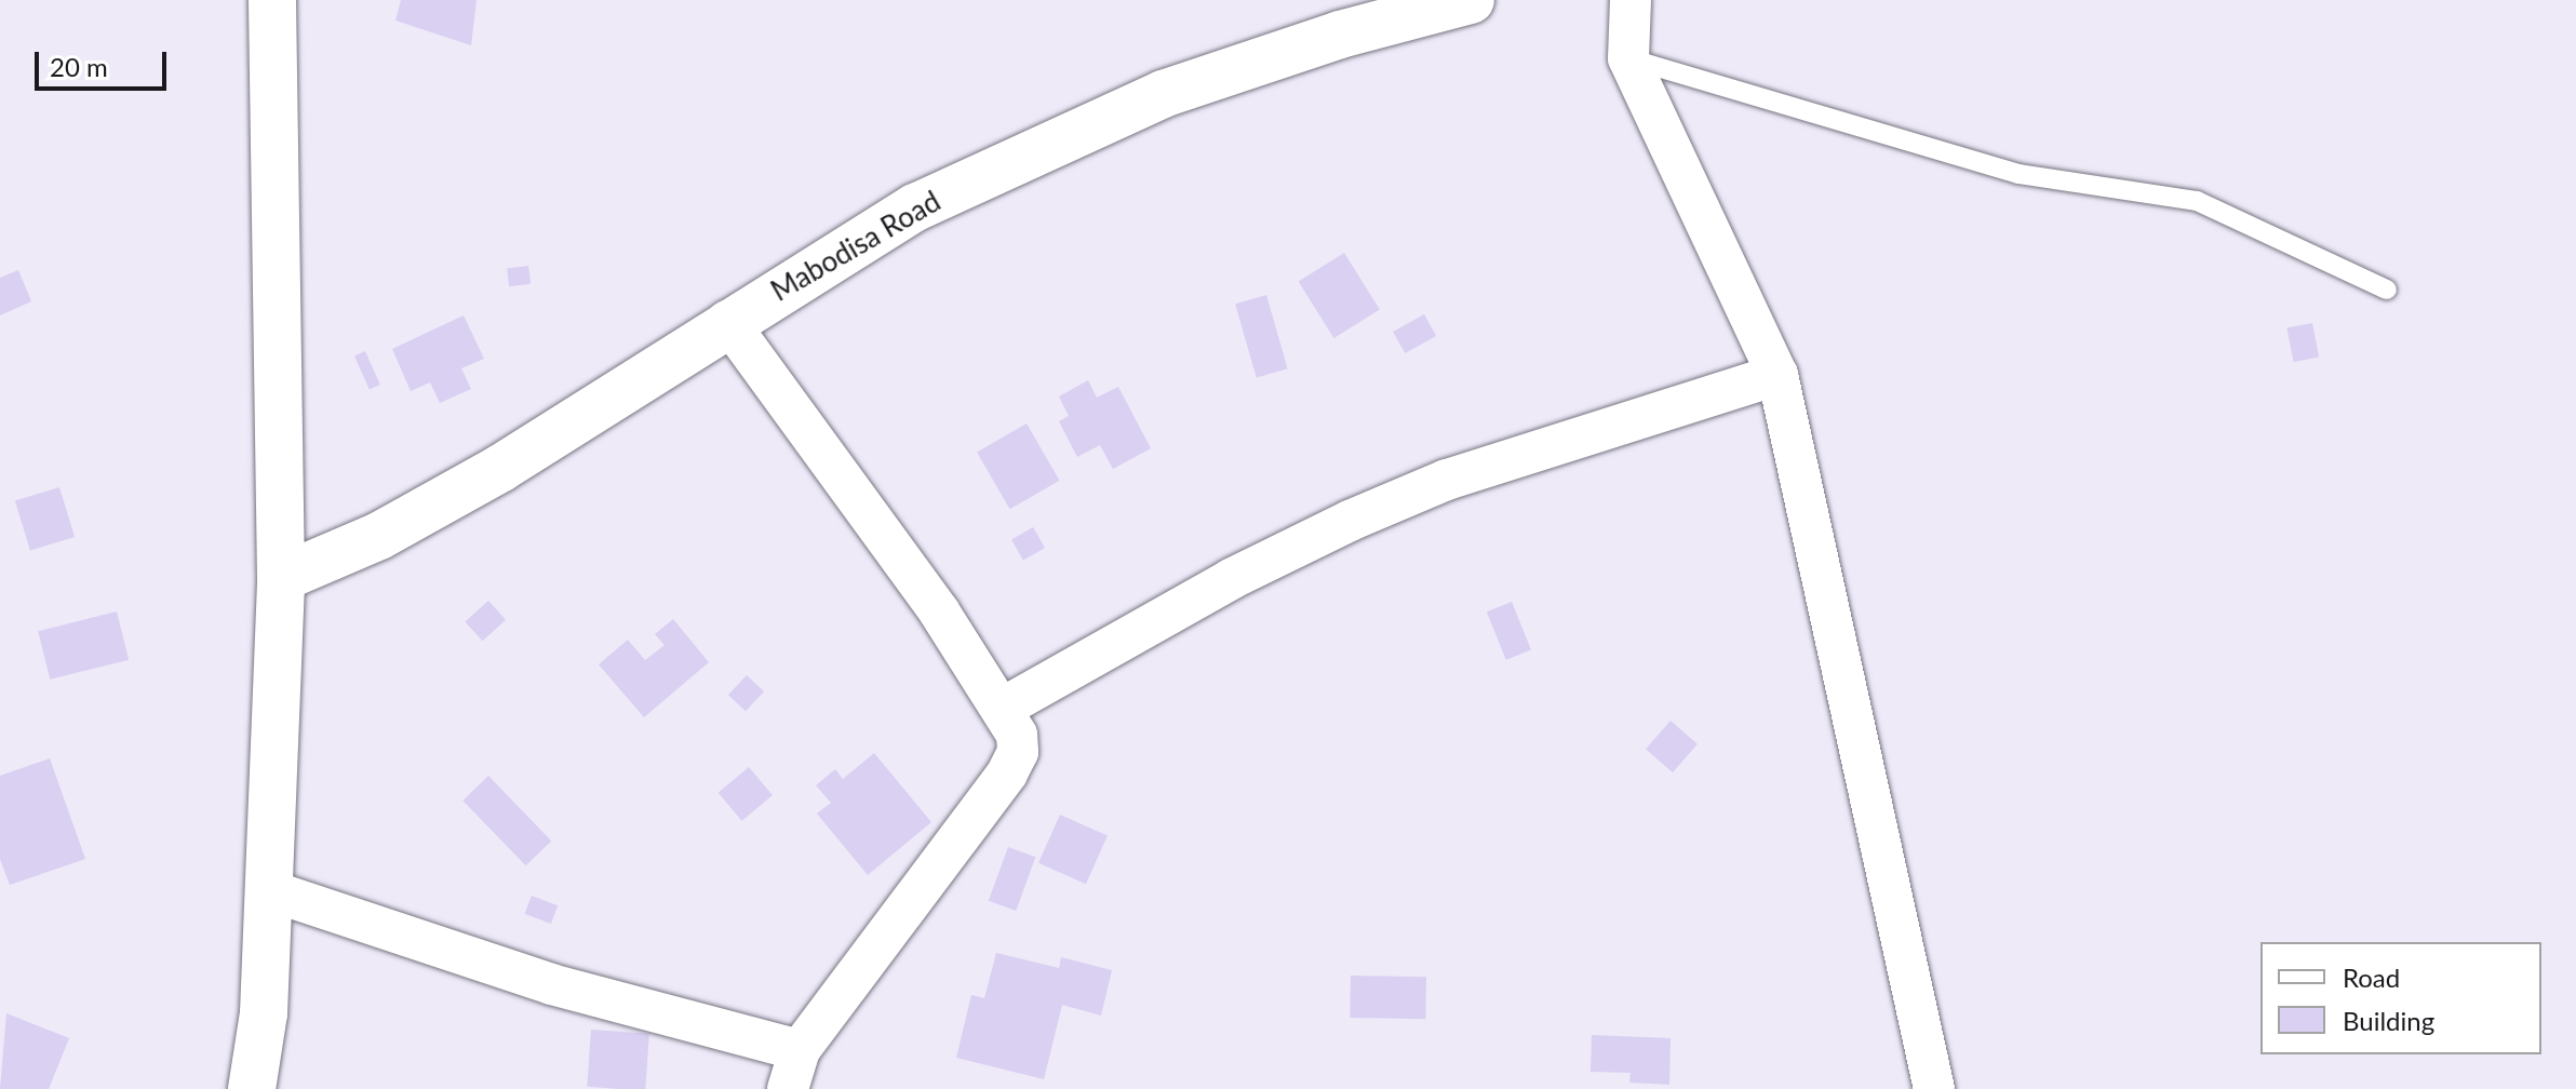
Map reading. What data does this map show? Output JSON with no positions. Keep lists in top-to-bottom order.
{
  "streets": {
    "street": ["Mabodisa Road"]
  },
  "legend": ["Road", "Building"],
  "scale_bar": "20 m"
}
